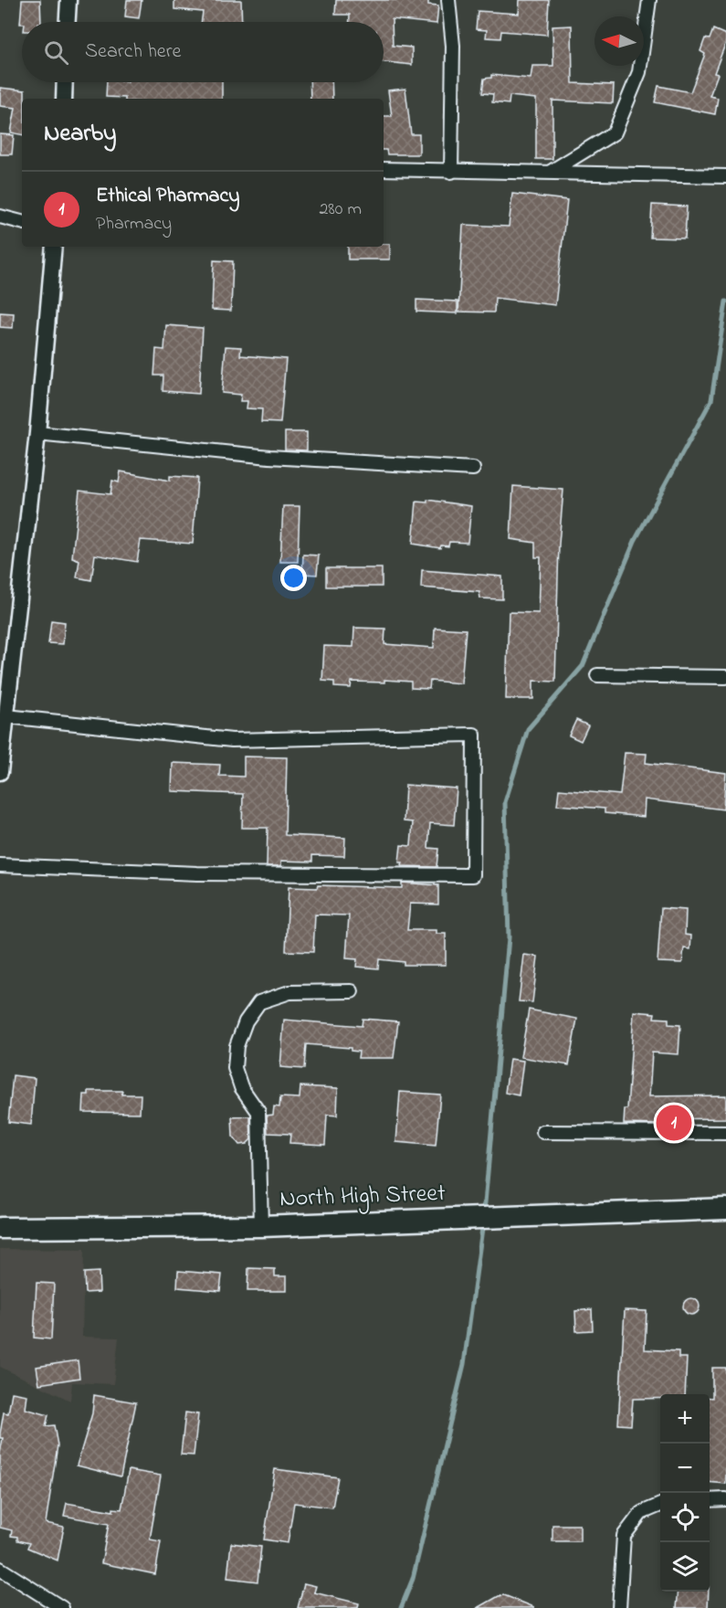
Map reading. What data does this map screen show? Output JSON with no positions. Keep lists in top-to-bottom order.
{
  "streets": {
    "highway": ["North High Street"]
  },
  "north": "left",
  "page": {
    "search": "Search here",
    "heading": "Nearby",
    "list": [
      {
        "mark": "1",
        "name": "Ethical Pharmacy",
        "note": "Pharmacy",
        "value": "280 m"
      }
    ],
    "pins": "1",
    "map_buttons": ["+", "−"]
  }
}
